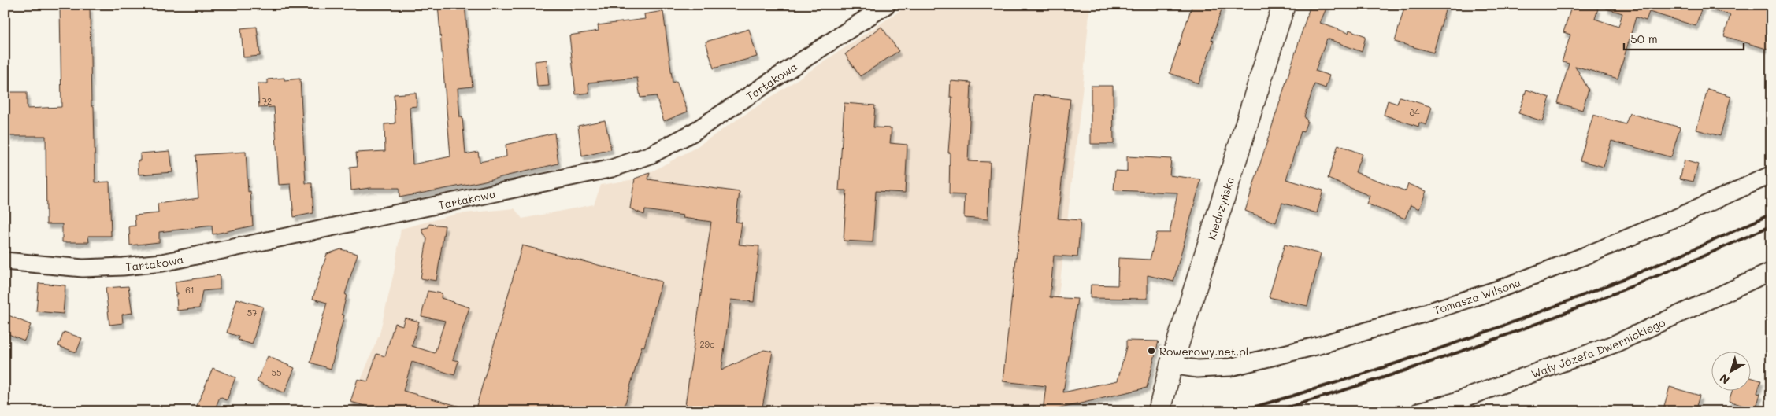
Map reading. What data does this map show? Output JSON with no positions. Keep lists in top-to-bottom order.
{
  "streets": {
    "street": [
      "Tartakowa",
      "Kiedrzyńska",
      "Tomasza Wilsona",
      "Wały Józefa Dwernickiego"
    ]
  },
  "crossings": [
    ["Kiedrzyńska", "Tomasza Wilsona"]
  ],
  "places": ["Rowerowy.net.pl"],
  "house_numbers": [
    "72",
    "84",
    "61",
    "57",
    "29c",
    "55"
  ],
  "scale_bar": "50 m",
  "north": "bottom left"
}
